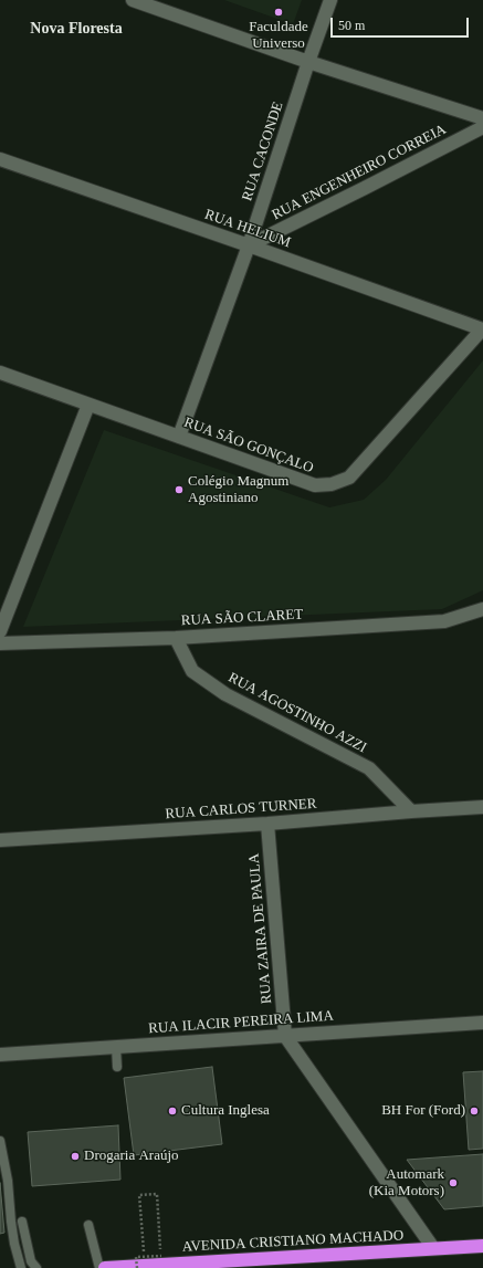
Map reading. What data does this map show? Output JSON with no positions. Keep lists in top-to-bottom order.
{
  "streets": {
    "highway": ["AVENIDA CRISTIANO MACHADO"],
    "street": [
      "RUA CACONDE",
      "RUA ENGENHEIRO CORREIA",
      "RUA HELIUM",
      "RUA SÃO GONÇALO",
      "RUA SÃO CLARET",
      "RUA AGOSTINHO AZZI",
      "RUA CARLOS TURNER",
      "RUA ZAIRA DE PAULA",
      "RUA ILACIR PEREIRA LIMA"
    ]
  },
  "crossings": [
    ["RUA CACONDE", "RUA ENGENHEIRO CORREIA"],
    ["RUA CACONDE", "RUA HELIUM"],
    ["RUA CACONDE", "RUA SÃO GONÇALO"],
    ["RUA ENGENHEIRO CORREIA", "RUA HELIUM"],
    ["RUA HELIUM", "RUA SÃO GONÇALO"],
    ["RUA SÃO CLARET", "RUA AGOSTINHO AZZI"],
    ["RUA AGOSTINHO AZZI", "RUA CARLOS TURNER"],
    ["RUA CARLOS TURNER", "RUA ZAIRA DE PAULA"],
    ["RUA ZAIRA DE PAULA", "RUA ILACIR PEREIRA LIMA"]
  ],
  "districts": ["Nova Floresta"],
  "places": [
    "Faculdade Universo",
    "Colégio Magnum Agostiniano",
    "Cultura Inglesa",
    "BH For (Ford)",
    "Drogaria Araújo",
    "Automark (Kia Motors)"
  ],
  "scale_bar": "50 m"
}
